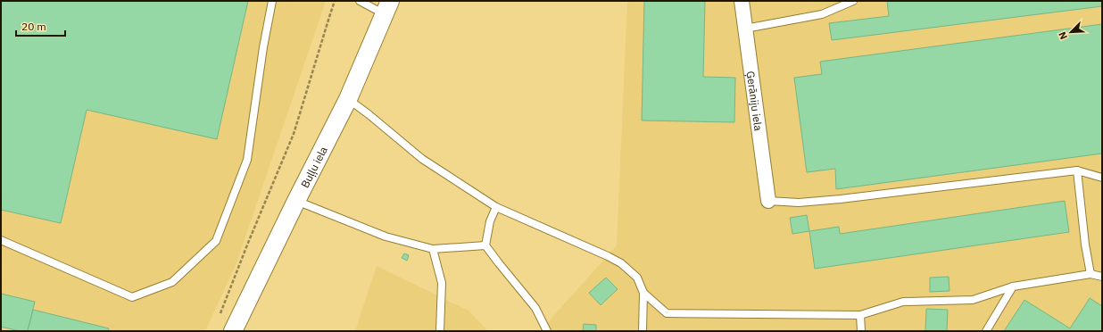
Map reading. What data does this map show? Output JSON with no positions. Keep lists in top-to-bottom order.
{
  "streets": {
    "street": ["Ģerāniju iela", "Buļļu iela"]
  },
  "scale_bar": "20 m",
  "north": "bottom left"
}
